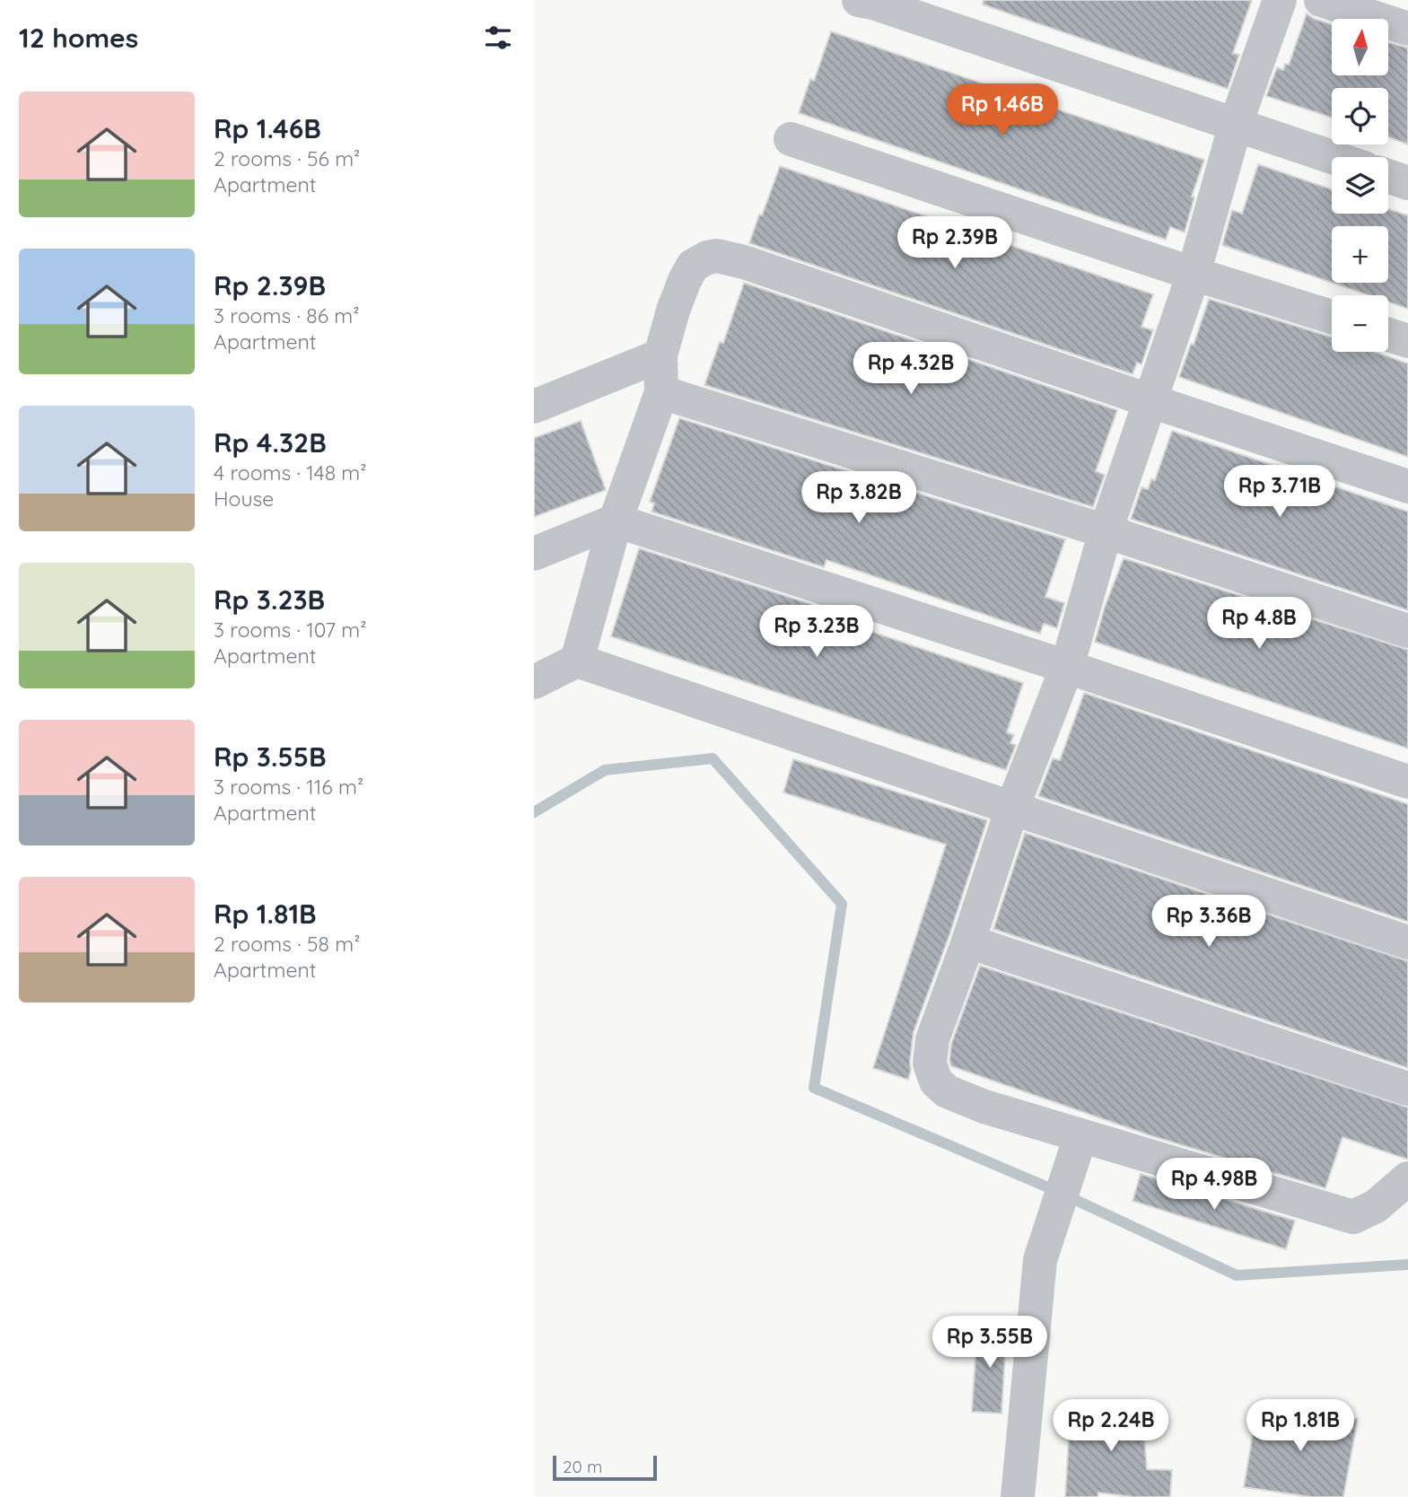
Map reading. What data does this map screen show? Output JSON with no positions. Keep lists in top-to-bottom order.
{
  "scale_bar": "20 m",
  "north": "top",
  "page": {
    "heading": "12 homes",
    "map_buttons": ["+", "−"],
    "list": [
      {
        "name": "Rp 1.46B",
        "note": "2 rooms · 56 m² · Apartment"
      },
      {
        "name": "Rp 2.39B",
        "note": "3 rooms · 86 m² · Apartment"
      },
      {
        "name": "Rp 4.32B",
        "note": "4 rooms · 148 m² · House"
      },
      {
        "name": "Rp 3.23B",
        "note": "3 rooms · 107 m² · Apartment"
      },
      {
        "name": "Rp 3.55B",
        "note": "3 rooms · 116 m² · Apartment"
      },
      {
        "name": "Rp 1.81B",
        "note": "2 rooms · 58 m² · Apartment"
      }
    ],
    "price": [
      "Rp 1.46B",
      "Rp 2.39B",
      "Rp 4.32B",
      "Rp 3.71B",
      "Rp 3.82B",
      "Rp 4.8B",
      "Rp 3.23B",
      "Rp 3.36B",
      "Rp 4.98B",
      "Rp 3.55B",
      "Rp 2.24B",
      "Rp 1.81B"
    ],
    "scale": "20 m"
  }
}
